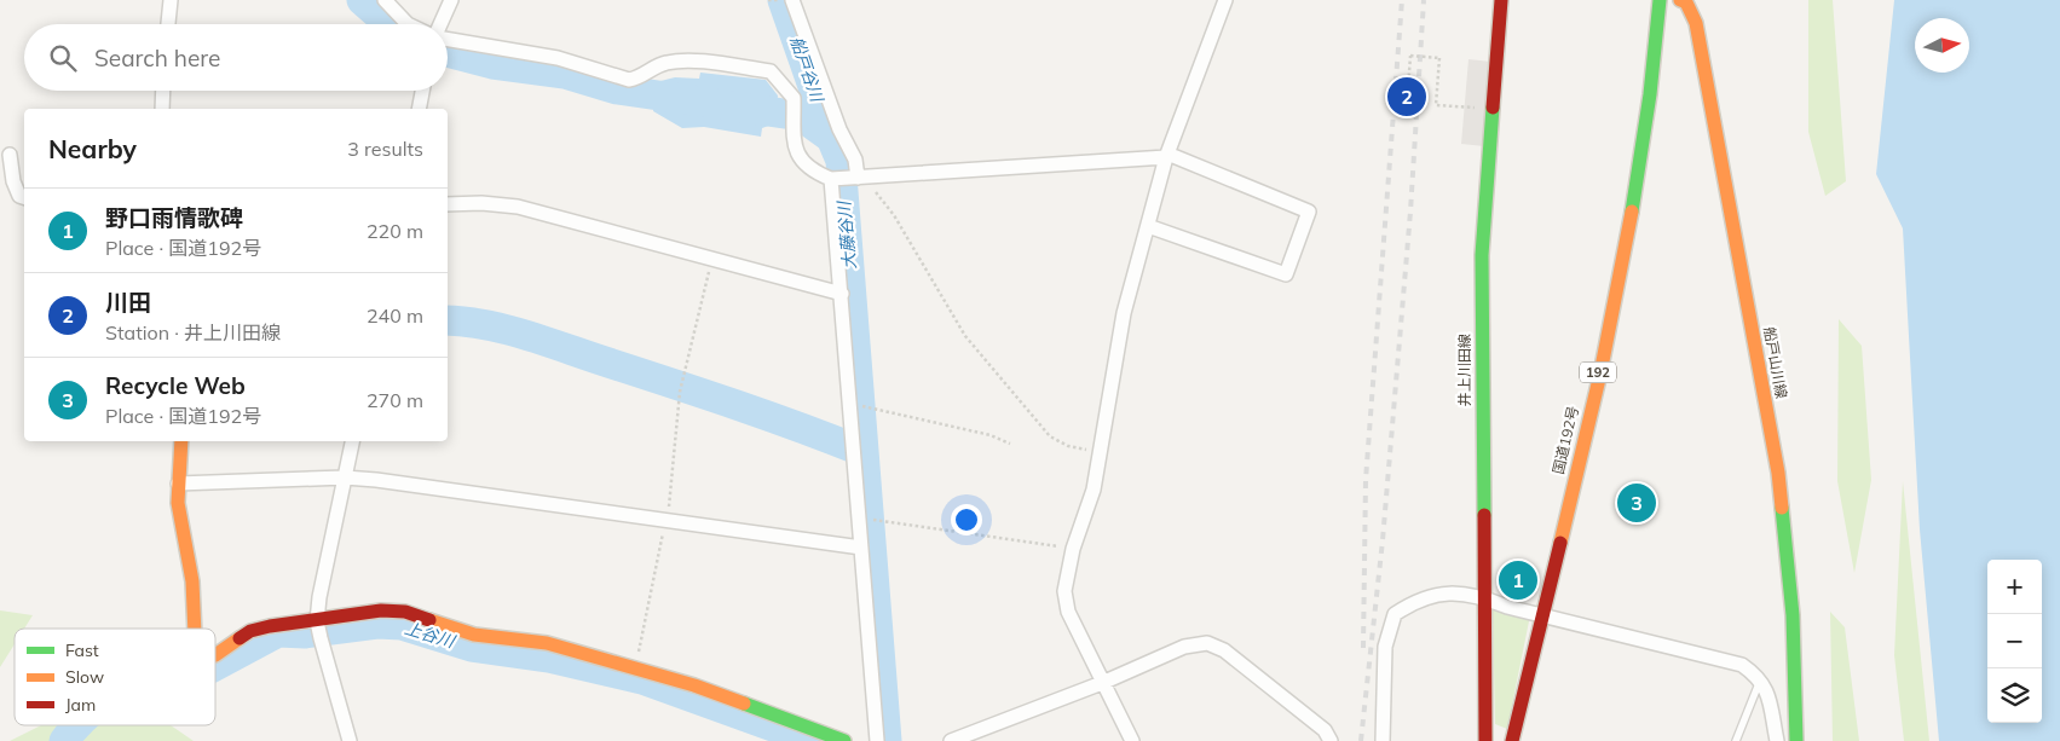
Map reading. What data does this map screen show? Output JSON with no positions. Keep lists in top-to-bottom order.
{
  "streets": {
    "main road": [
      "船戸山川線",
      "井上川田線",
      "192",
      "国道192号"
    ]
  },
  "water": ["船戸谷川", "大藤谷川", "上谷川"],
  "legend": ["Fast", "Slow", "Jam"],
  "north": "right",
  "page": {
    "search": "Search here",
    "pins": ["2", "3", "1"],
    "heading": ["Nearby", "3 results"],
    "list": [
      {
        "mark": "1",
        "name": "野口雨情歌碑",
        "note": "Place · 国道192号",
        "value": "220 m"
      },
      {
        "mark": "2",
        "name": "川田",
        "note": "Station · 井上川田線",
        "value": "240 m"
      },
      {
        "mark": "3",
        "name": "Recycle Web",
        "note": "Place · 国道192号",
        "value": "270 m"
      }
    ],
    "map_buttons": ["+", "−"]
  }
}
